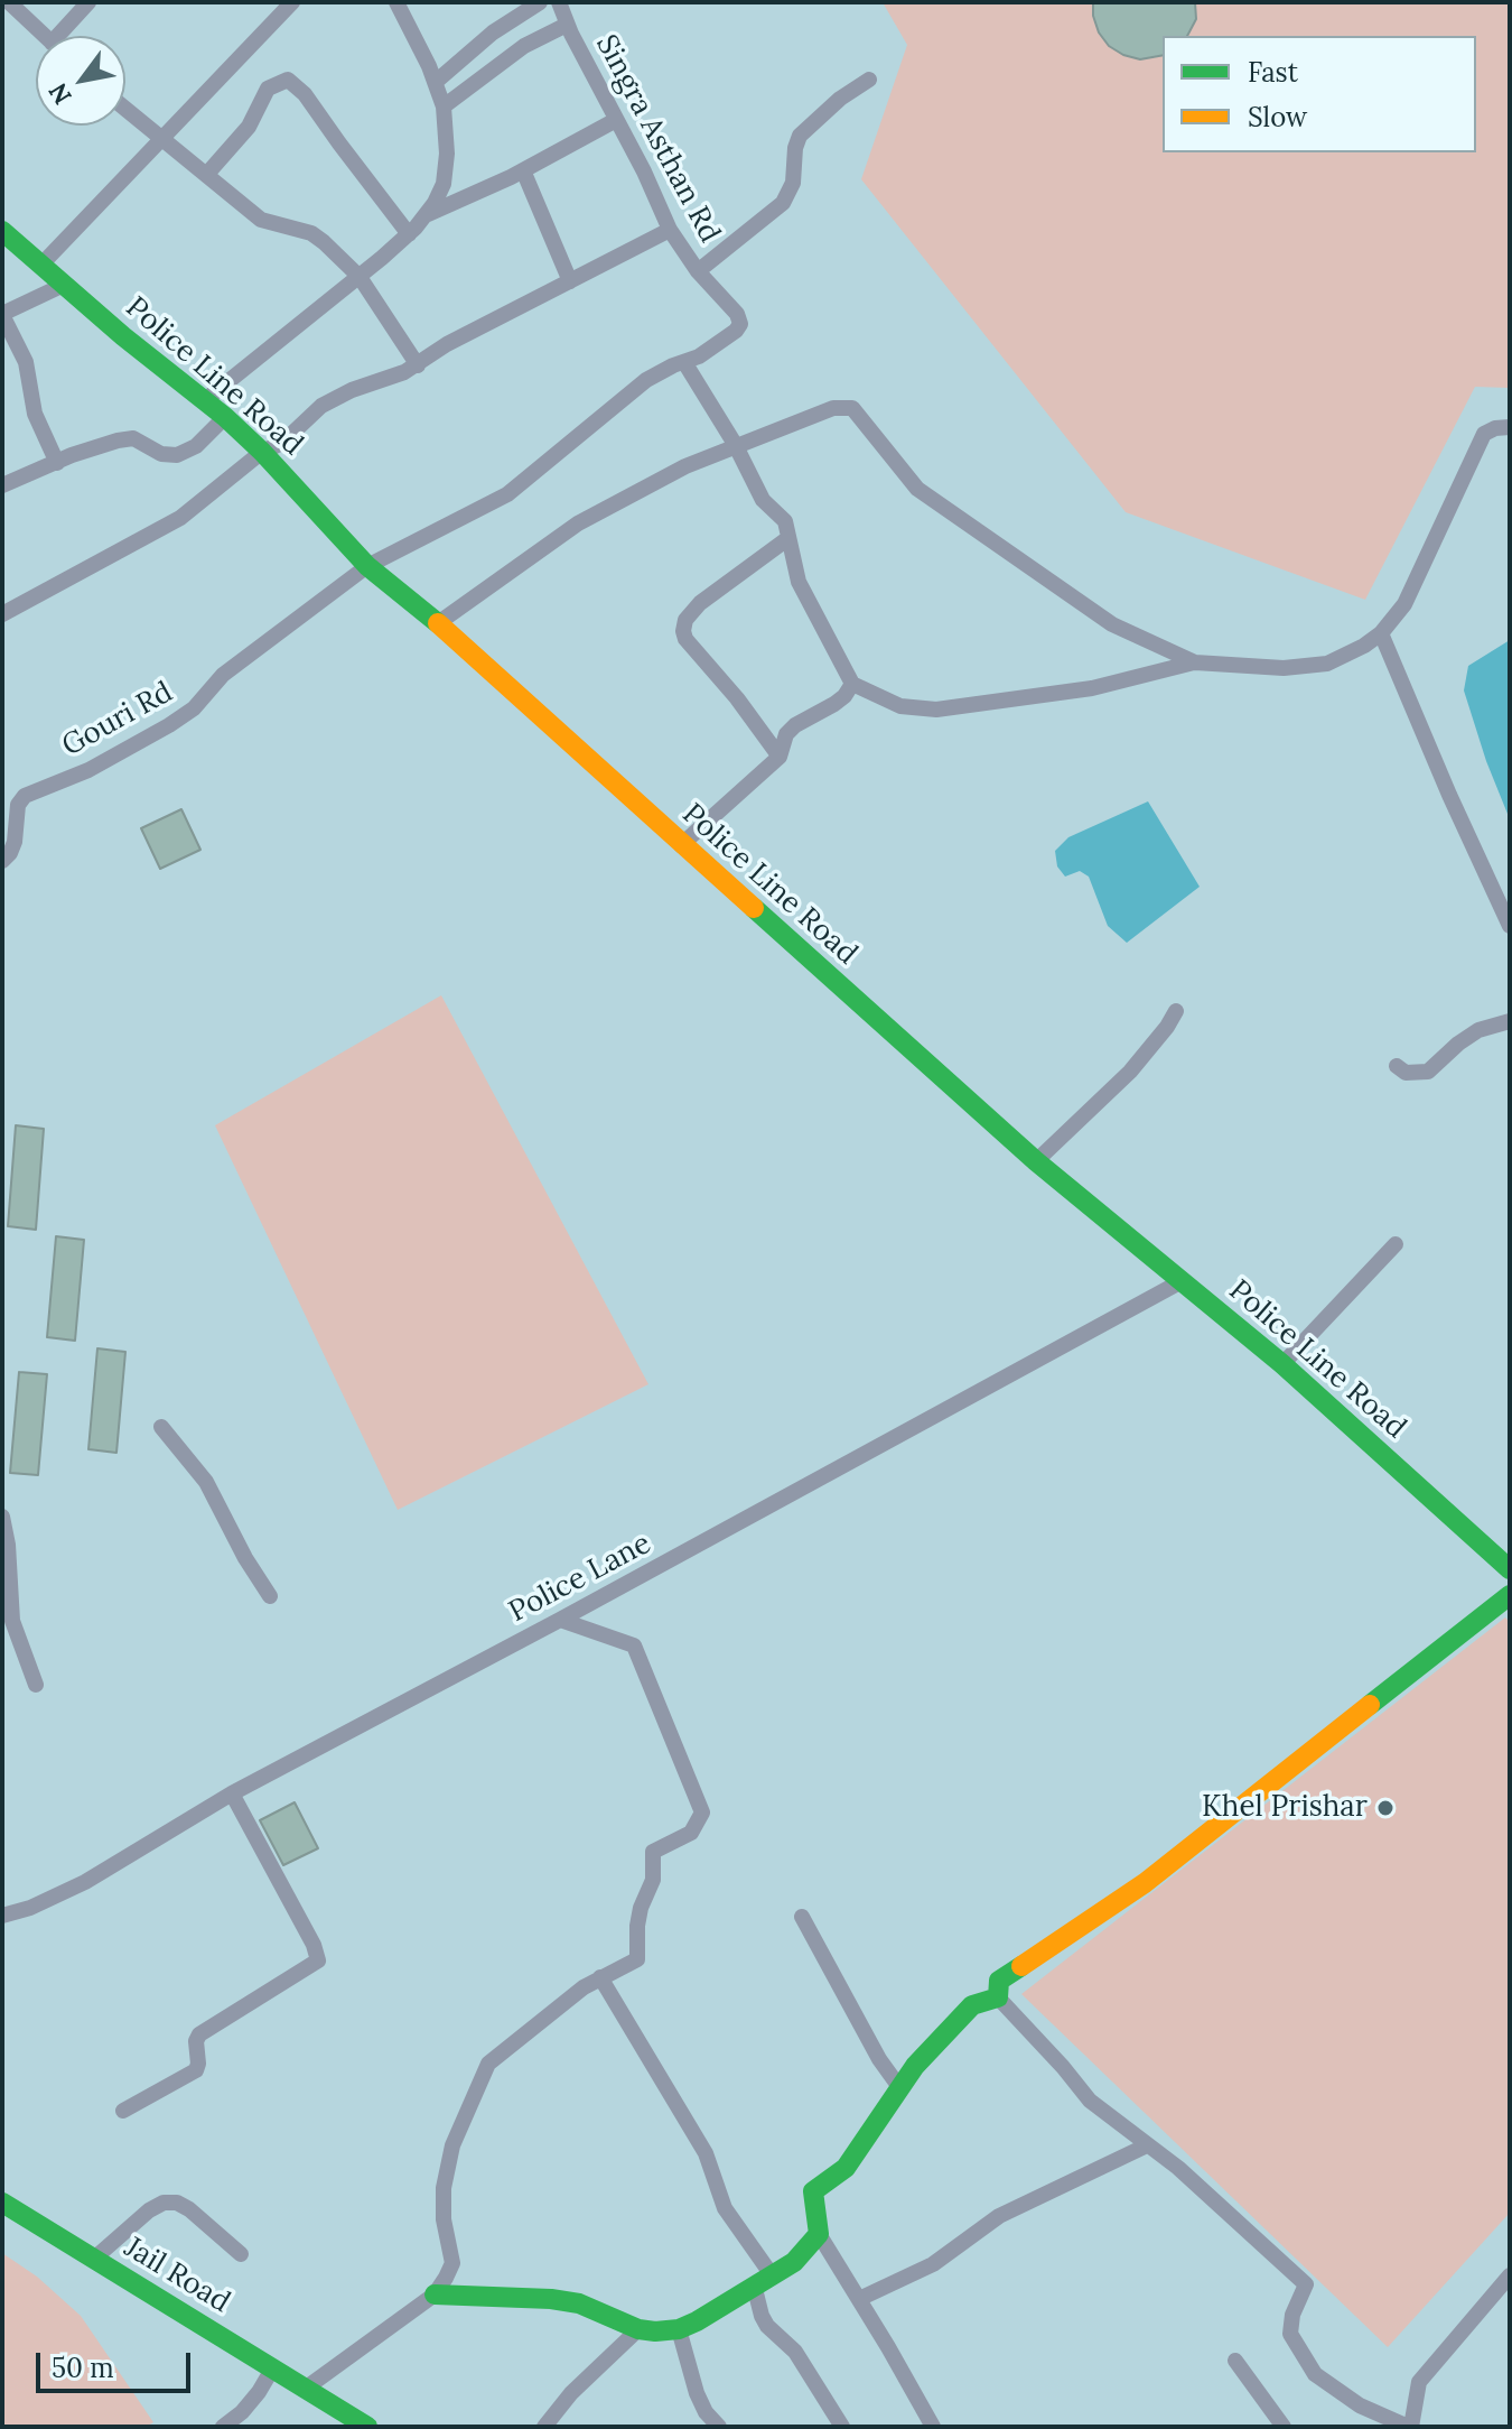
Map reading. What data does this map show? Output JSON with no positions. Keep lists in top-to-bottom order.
{
  "streets": {
    "street": [
      "Singra Asthan Rd",
      "Police Line Road",
      "Gouri Rd",
      "Police Lane",
      "Jail Road"
    ]
  },
  "crossings": [
    ["Singra Asthan Rd", "Police Line Road"],
    ["Singra Asthan Rd", "Gouri Rd"],
    ["Police Line Road", "Gouri Rd"],
    ["Police Line Road", "Police Lane"]
  ],
  "places": ["Khel Prishar"],
  "legend": ["Fast", "Slow"],
  "scale_bar": "50 m",
  "north": "bottom left"
}
